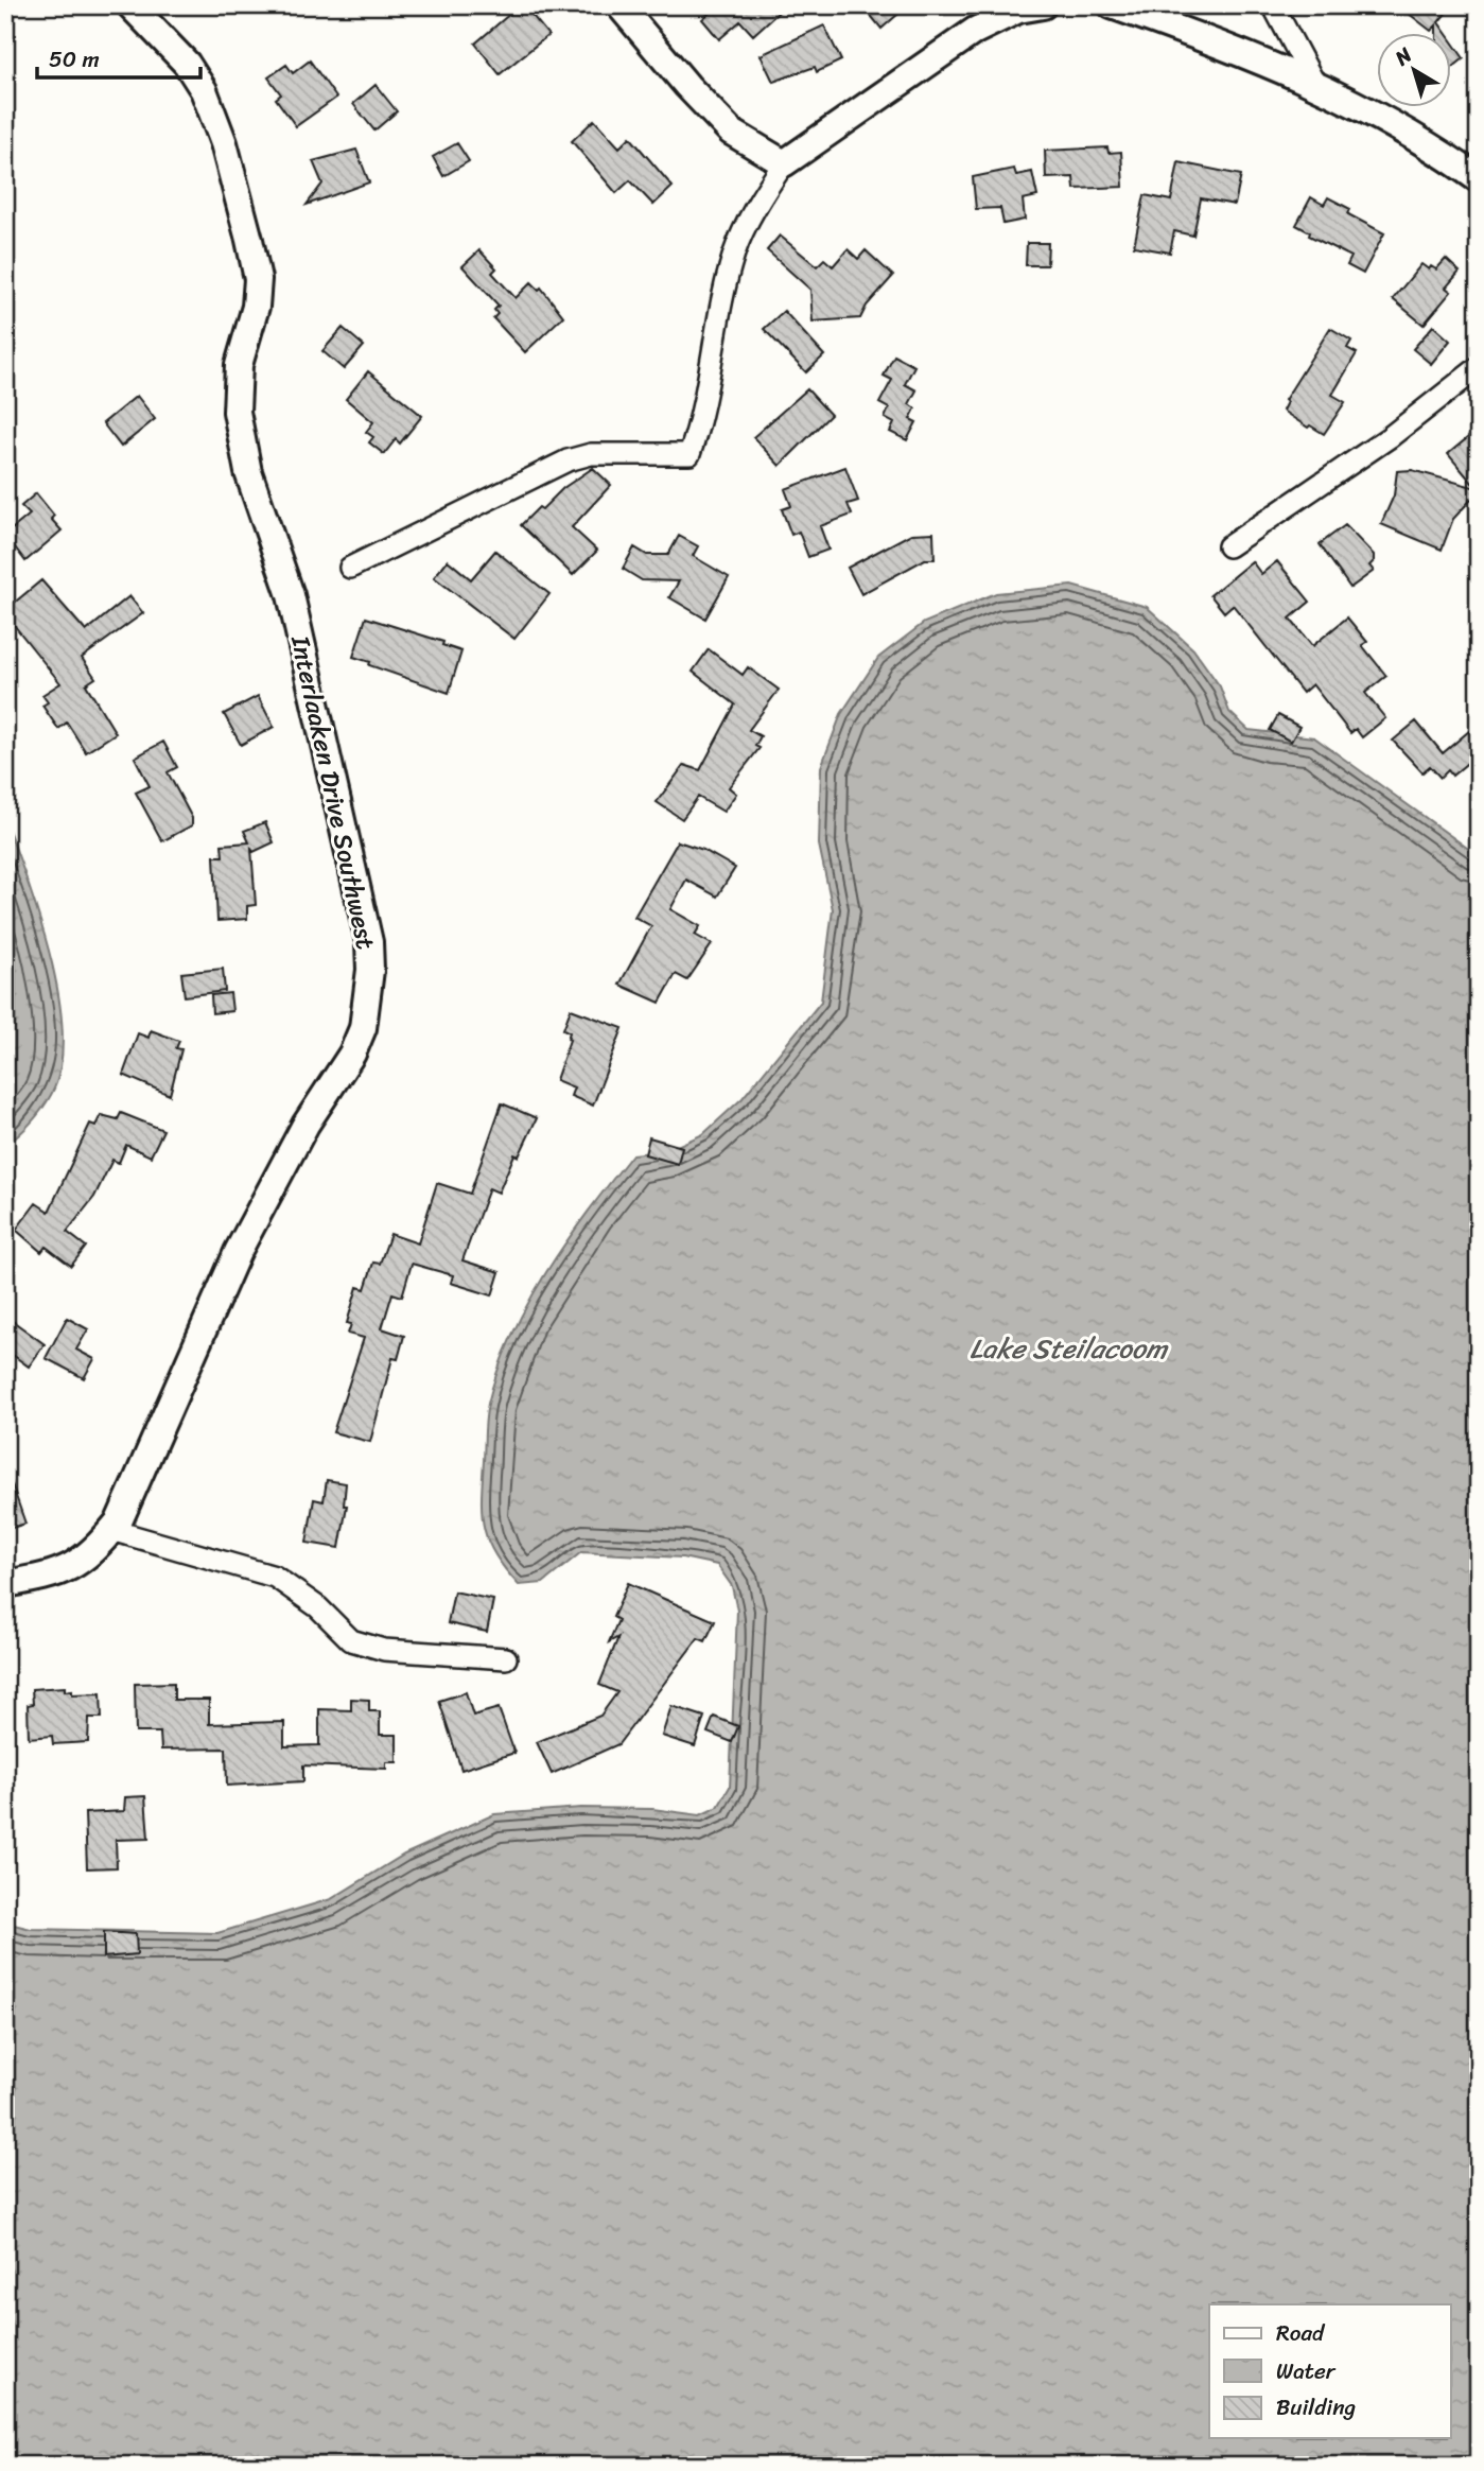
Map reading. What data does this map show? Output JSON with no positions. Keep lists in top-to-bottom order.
{
  "streets": {
    "street": ["Interlaaken Drive Southwest"]
  },
  "water": ["Lake Steilacoom"],
  "legend": ["Road", "Water", "Building"],
  "scale_bar": "50 m",
  "north": "top left"
}
